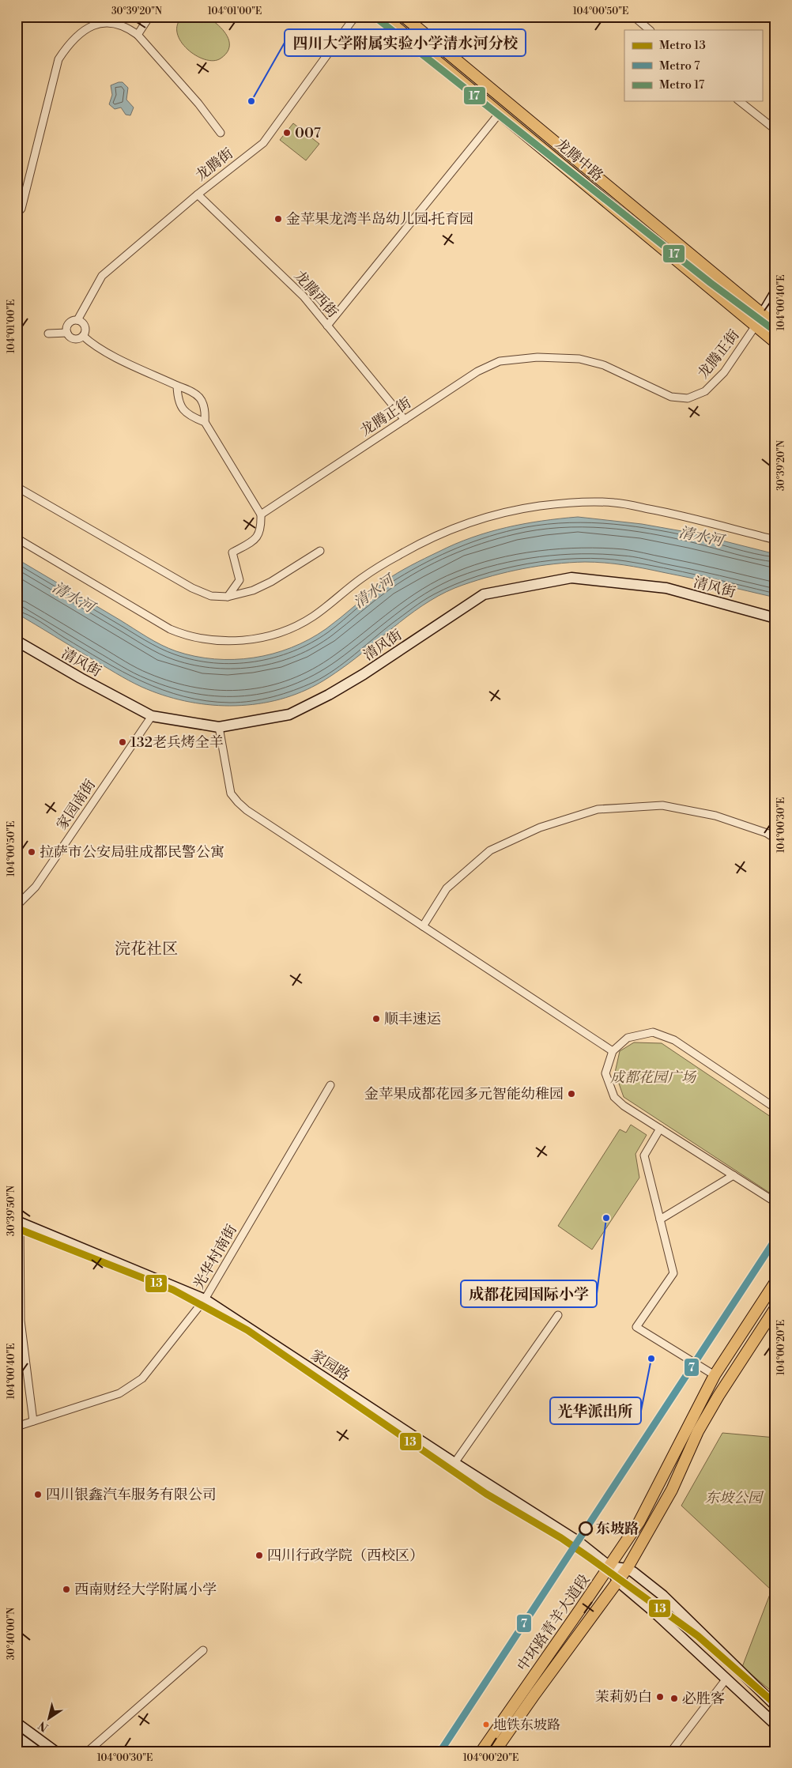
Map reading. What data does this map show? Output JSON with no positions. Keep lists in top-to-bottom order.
{
  "streets": {
    "main road": ["龙腾中路", "中环路青羊大道段"],
    "street": [
      "龙腾街",
      "龙腾西街",
      "龙腾正街",
      "清风街",
      "家园南街",
      "光华村南街",
      "家园路"
    ]
  },
  "crossings": [
    ["龙腾中路", "龙腾正街"],
    ["龙腾街", "龙腾西街"],
    ["龙腾西街", "龙腾正街"],
    ["清风街", "家园南街"],
    ["光华村南街", "家园路"],
    ["家园路", "中环路青羊大道段"]
  ],
  "districts": ["浣花社区"],
  "water": ["清水河"],
  "parks": ["成都花园广场", "东坡公园"],
  "places": [
    "四川大学附属实验小学清水河分校",
    "007",
    "金苹果龙湾半岛幼儿园·托育园",
    "132老兵烤全羊",
    "拉萨市公安局驻成都民警公寓",
    "顺丰速运",
    "金苹果成都花园多元智能幼稚园",
    "成都花园国际小学",
    "光华派出所",
    "四川银鑫汽车服务有限公司",
    "东坡路",
    "四川行政学院（西校区）",
    "西南财经大学附属小学",
    "茉莉奶白",
    "必胜客",
    "地铁东坡路"
  ],
  "lines": ["metro line 17", "metro line 13", "metro line 7"],
  "legend": ["Metro 13", "Metro 7", "Metro 17"],
  "north": "bottom left",
  "coordinates": [
    "30°39'20\"N",
    "104°01'00\"E",
    "104°00'50\"E",
    "104°00'40\"E",
    "104°00'30\"E",
    "30°39'50\"N",
    "104°00'20\"E",
    "30°40'00\"N"
  ]
}
